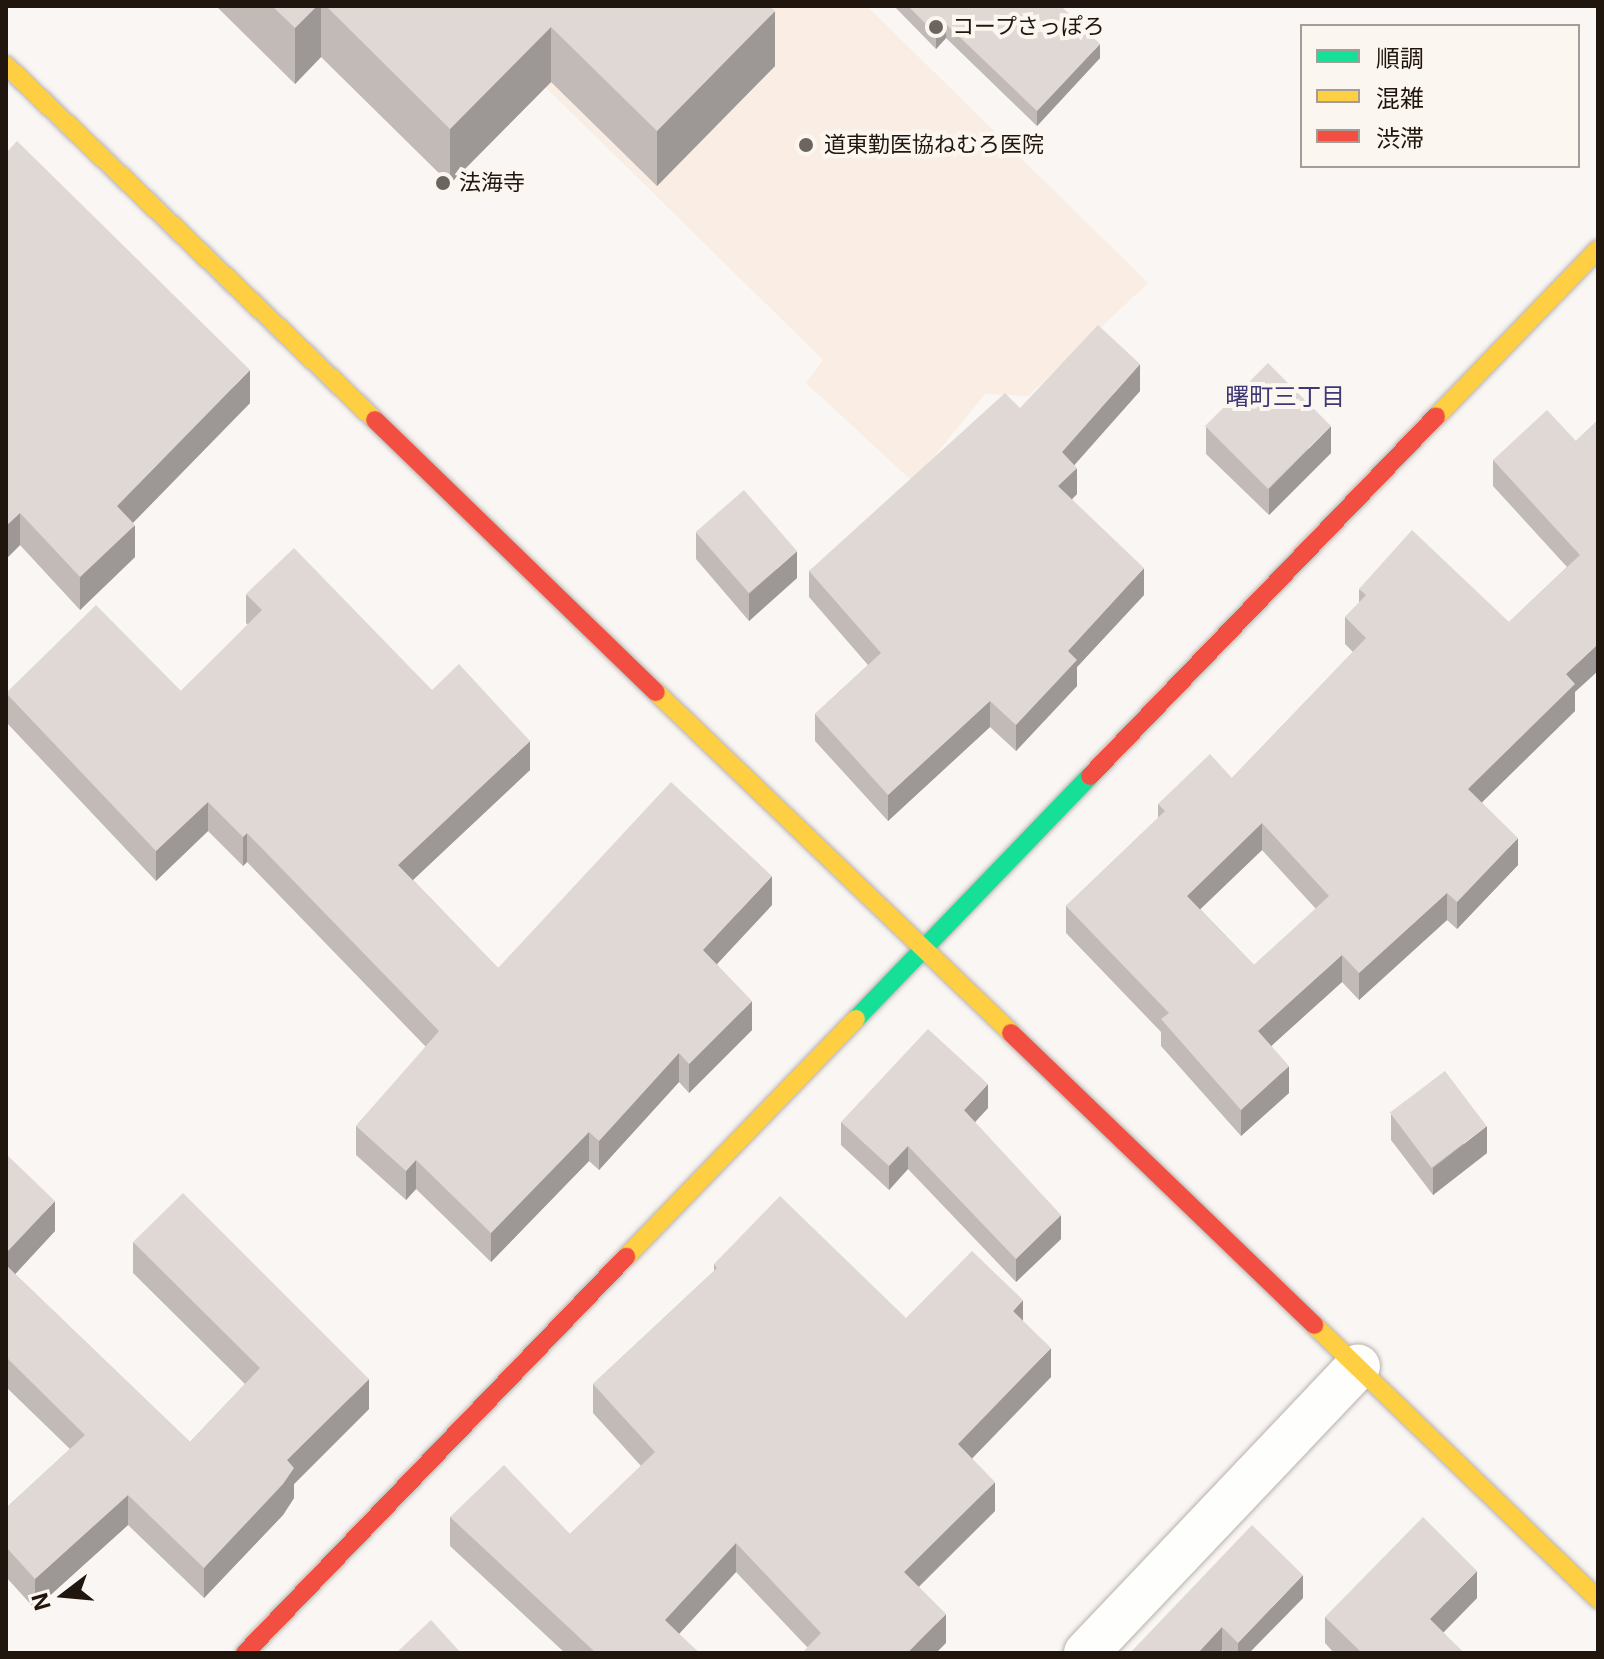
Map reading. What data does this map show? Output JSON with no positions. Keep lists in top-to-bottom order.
{
  "districts": ["曙町三丁目"],
  "places": ["コープさっぽろ", "道東勤医協ねむろ医院", "法海寺"],
  "legend": ["順調", "混雑", "渋滞"],
  "north": "left"
}
